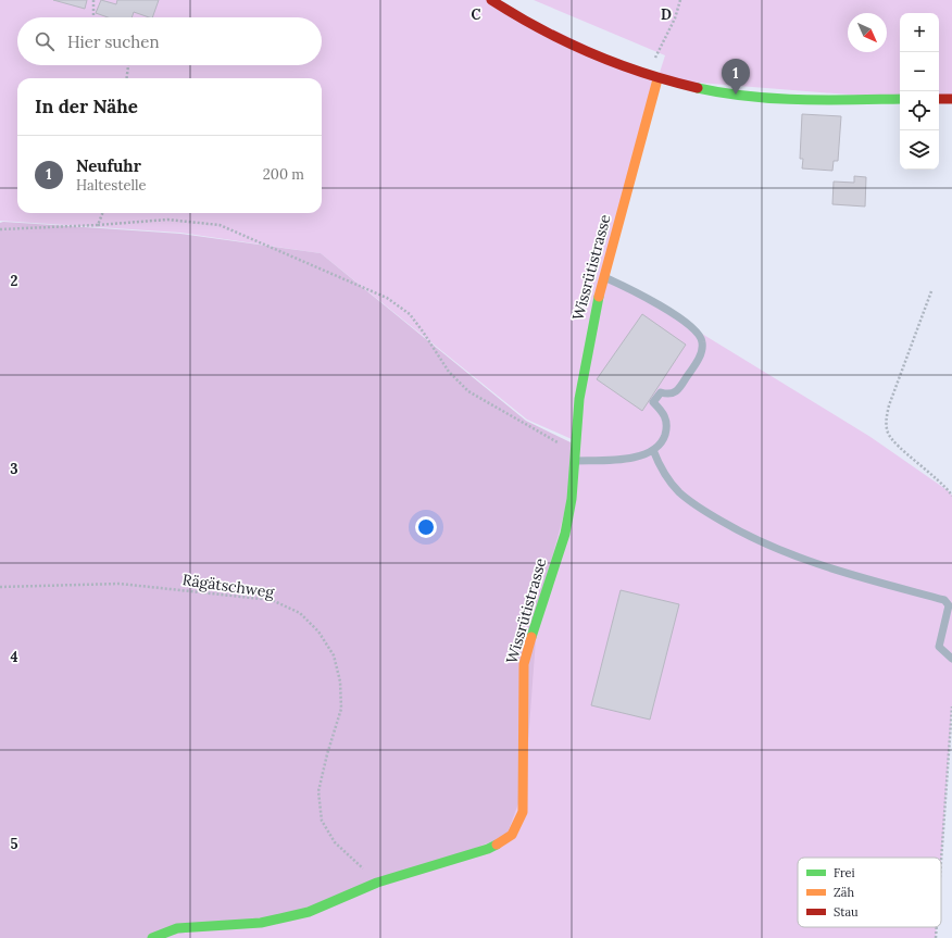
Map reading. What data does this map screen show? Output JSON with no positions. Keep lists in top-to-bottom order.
{
  "streets": {
    "street": ["Wissrütistrasse"],
    "path": ["Rägätschweg"]
  },
  "crossings": [
    ["Wissrütistrasse", "Rägätschweg"]
  ],
  "legend": ["Frei", "Zäh", "Stau"],
  "north": "bottom right",
  "page": {
    "map_buttons": ["+", "−"],
    "search": "Hier suchen",
    "pins": "1",
    "heading": "In der Nähe",
    "list": [
      {
        "mark": "1",
        "name": "Neufuhr",
        "note": "Haltestelle",
        "value": "200 m"
      }
    ]
  },
  "grid": {
    "columns": ["C", "D"],
    "rows": [
      "2",
      "3",
      "4",
      "5"
    ]
  }
}
